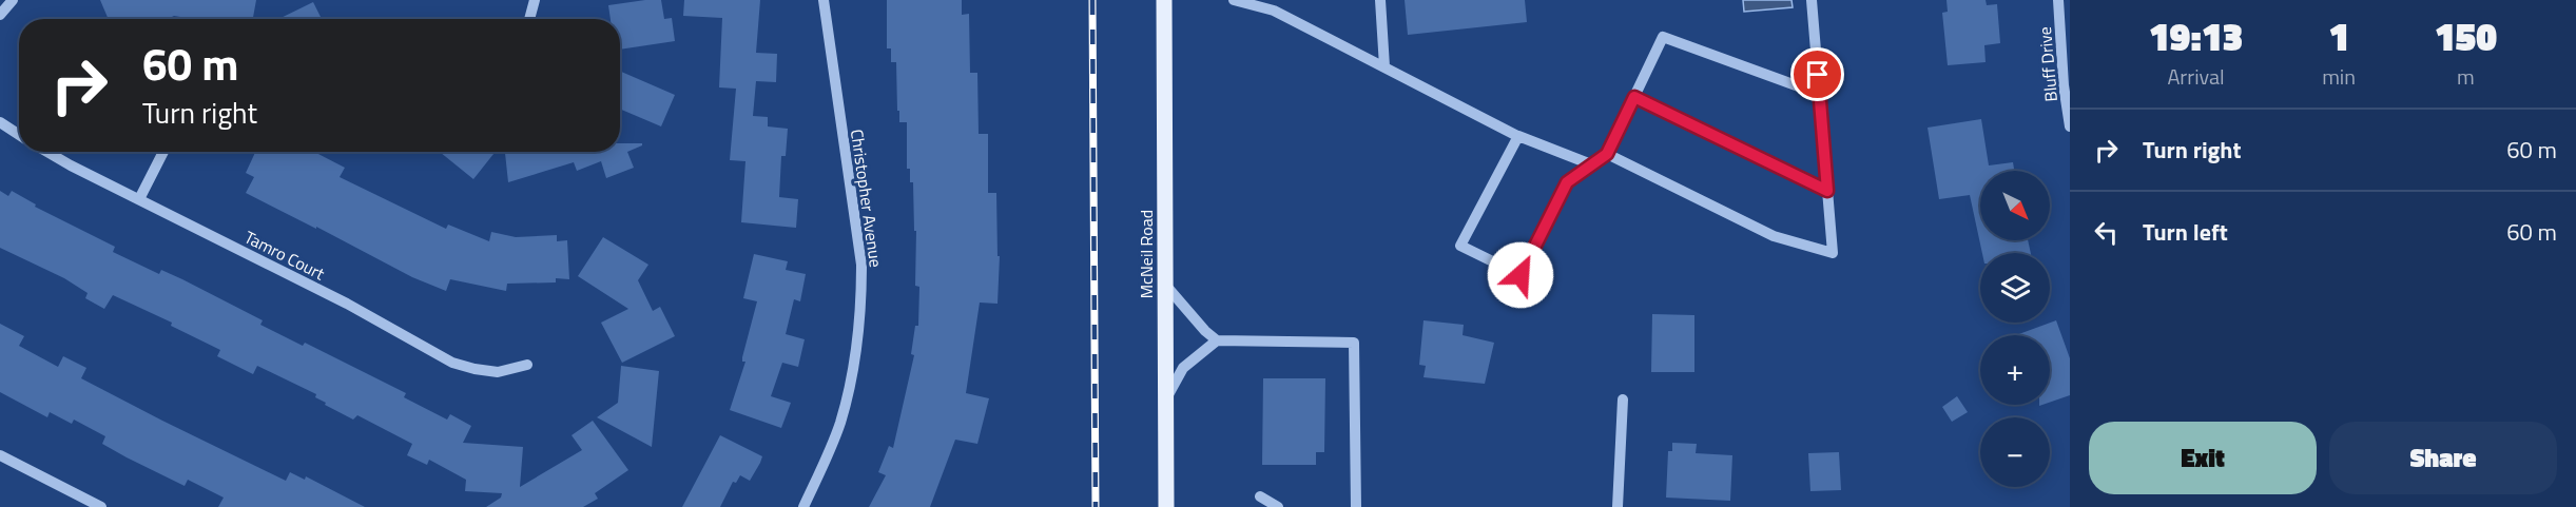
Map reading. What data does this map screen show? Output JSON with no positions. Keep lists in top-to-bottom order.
{
  "streets": {
    "main road": ["McNeil Road"],
    "street": ["Bluff Drive", "Christopher Avenue", "Tamro Court"]
  },
  "north": "bottom right",
  "page": {
    "eta": [
      "19:13",
      "Arrival",
      "1",
      "min",
      "150",
      "m"
    ],
    "turn": ["60 m", "Turn right"],
    "list": [
      {
        "name": "Turn right",
        "value": "60 m"
      },
      {
        "name": "Turn left",
        "value": "60 m"
      }
    ],
    "map_buttons": ["+", "−"],
    "buttons": ["Exit", "Share"]
  }
}
